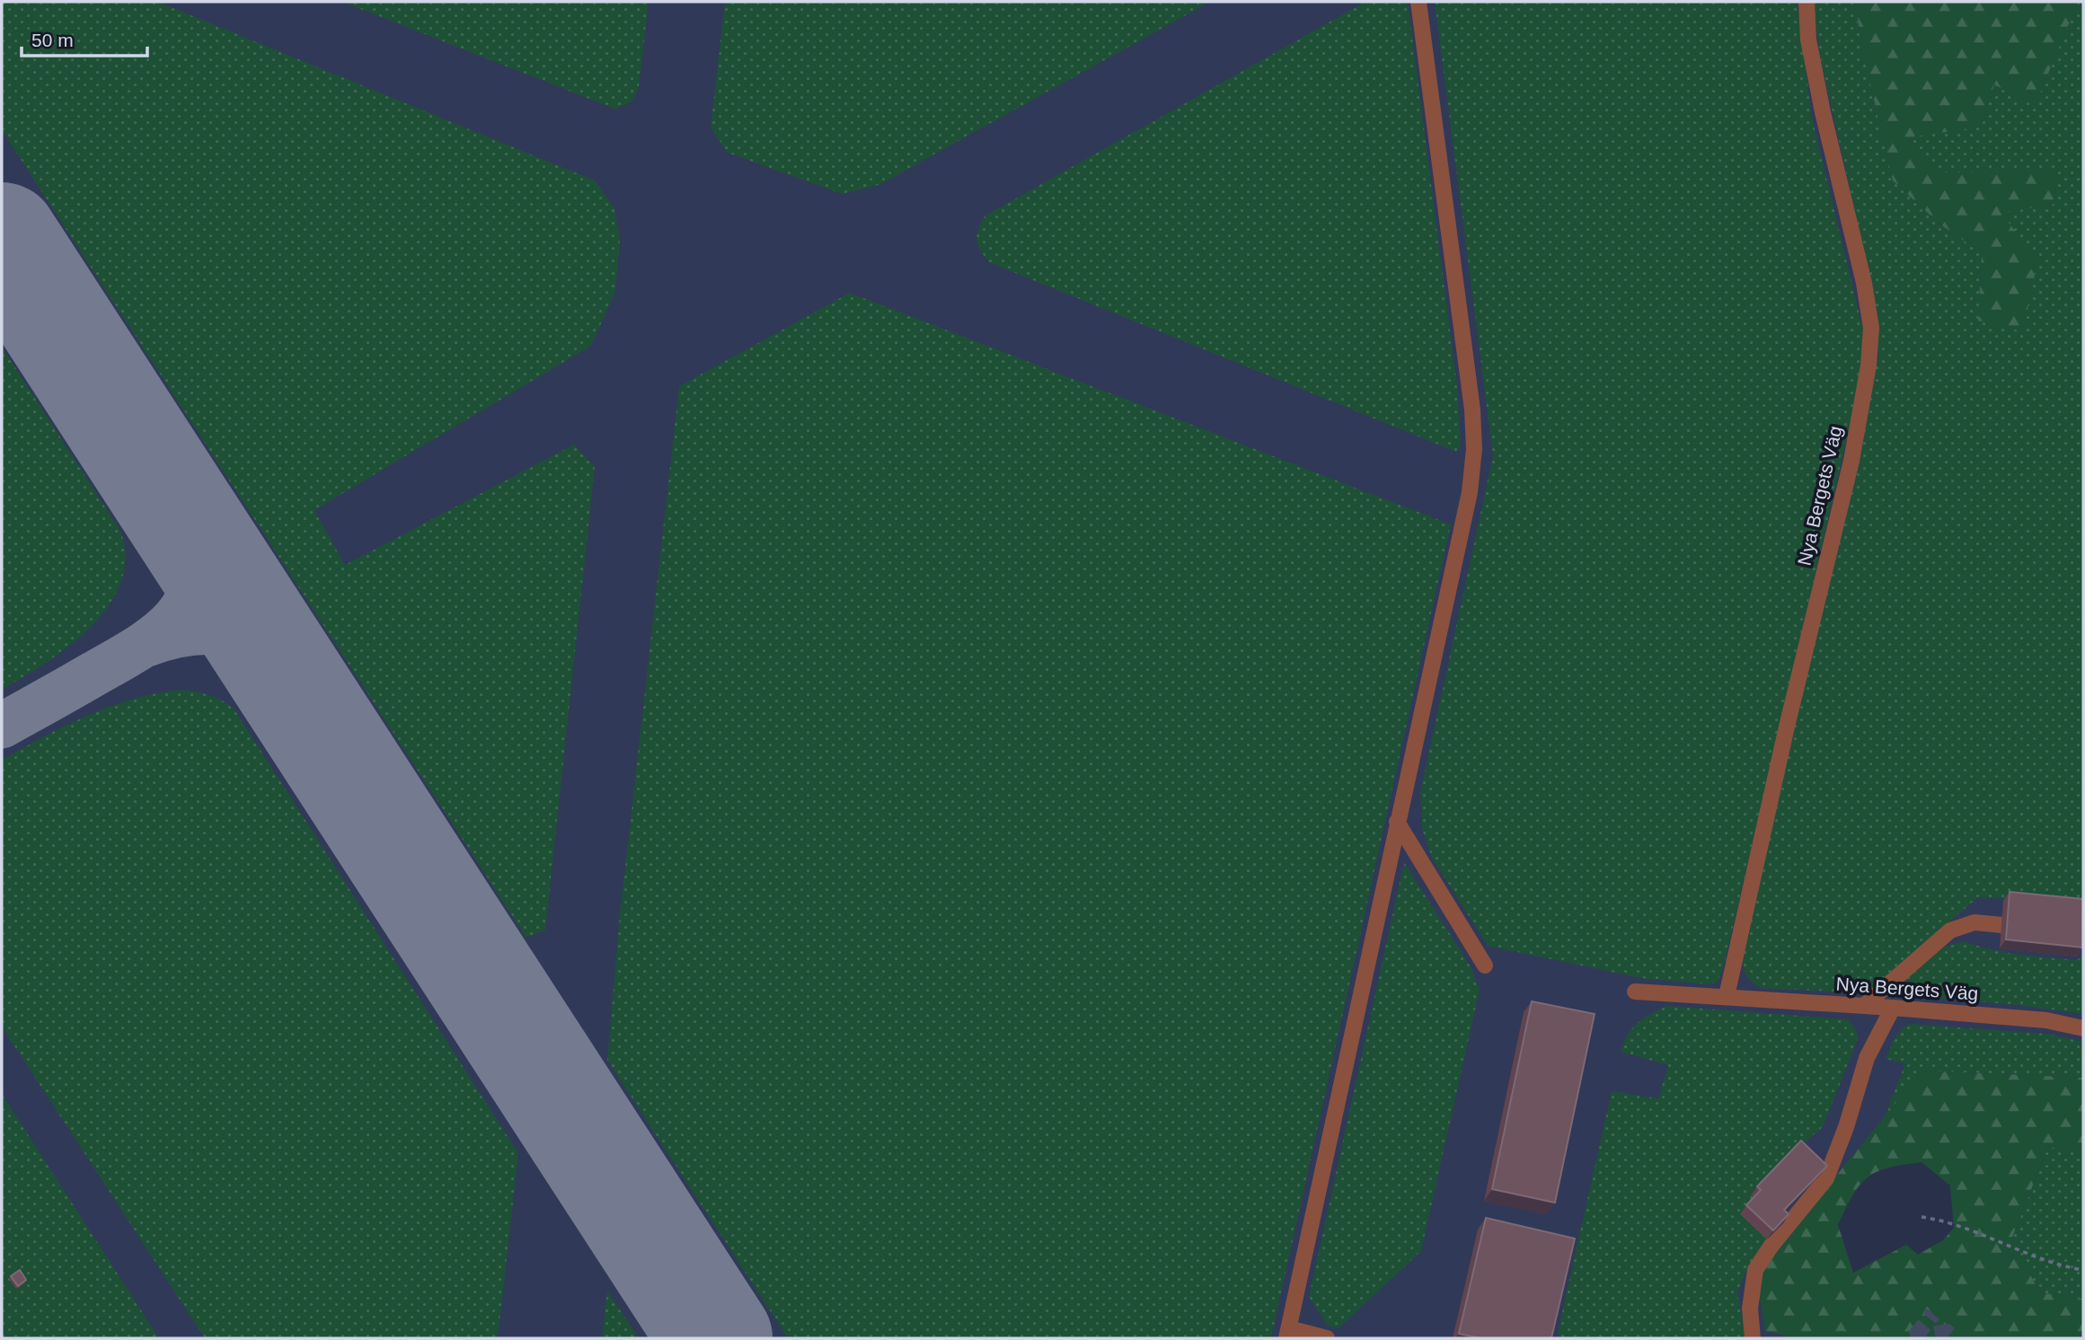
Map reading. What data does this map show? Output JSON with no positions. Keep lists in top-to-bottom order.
{
  "streets": {
    "lane": ["Nya Bergets Väg"]
  },
  "scale_bar": "50 m"
}
